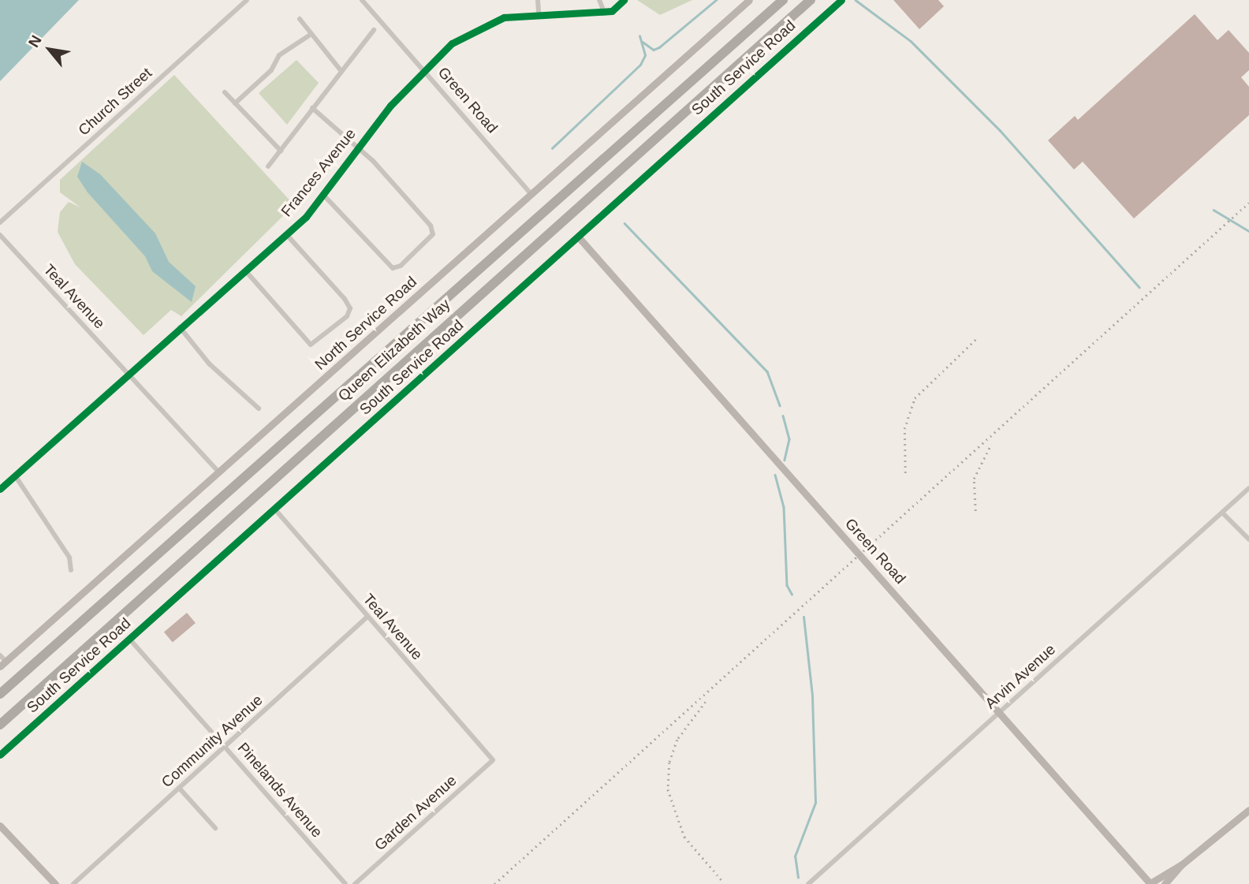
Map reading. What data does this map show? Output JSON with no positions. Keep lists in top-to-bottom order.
{
  "streets": {
    "highway": ["Queen Elizabeth Way"],
    "street": [
      "South Service Road",
      "Green Road",
      "Church Street",
      "Frances Avenue",
      "Teal Avenue",
      "North Service Road",
      "Arvin Avenue",
      "Community Avenue",
      "Pinelands Avenue",
      "Garden Avenue"
    ]
  },
  "crossings": [
    ["South Service Road", "Green Road"],
    ["South Service Road", "Teal Avenue"],
    ["South Service Road", "Pinelands Avenue"],
    ["Green Road", "Frances Avenue"],
    ["Green Road", "North Service Road"],
    ["Green Road", "Arvin Avenue"],
    ["Frances Avenue", "Teal Avenue"],
    ["Teal Avenue", "North Service Road"],
    ["Teal Avenue", "Community Avenue"],
    ["Teal Avenue", "Garden Avenue"],
    ["Community Avenue", "Pinelands Avenue"]
  ],
  "north": "top left"
}
